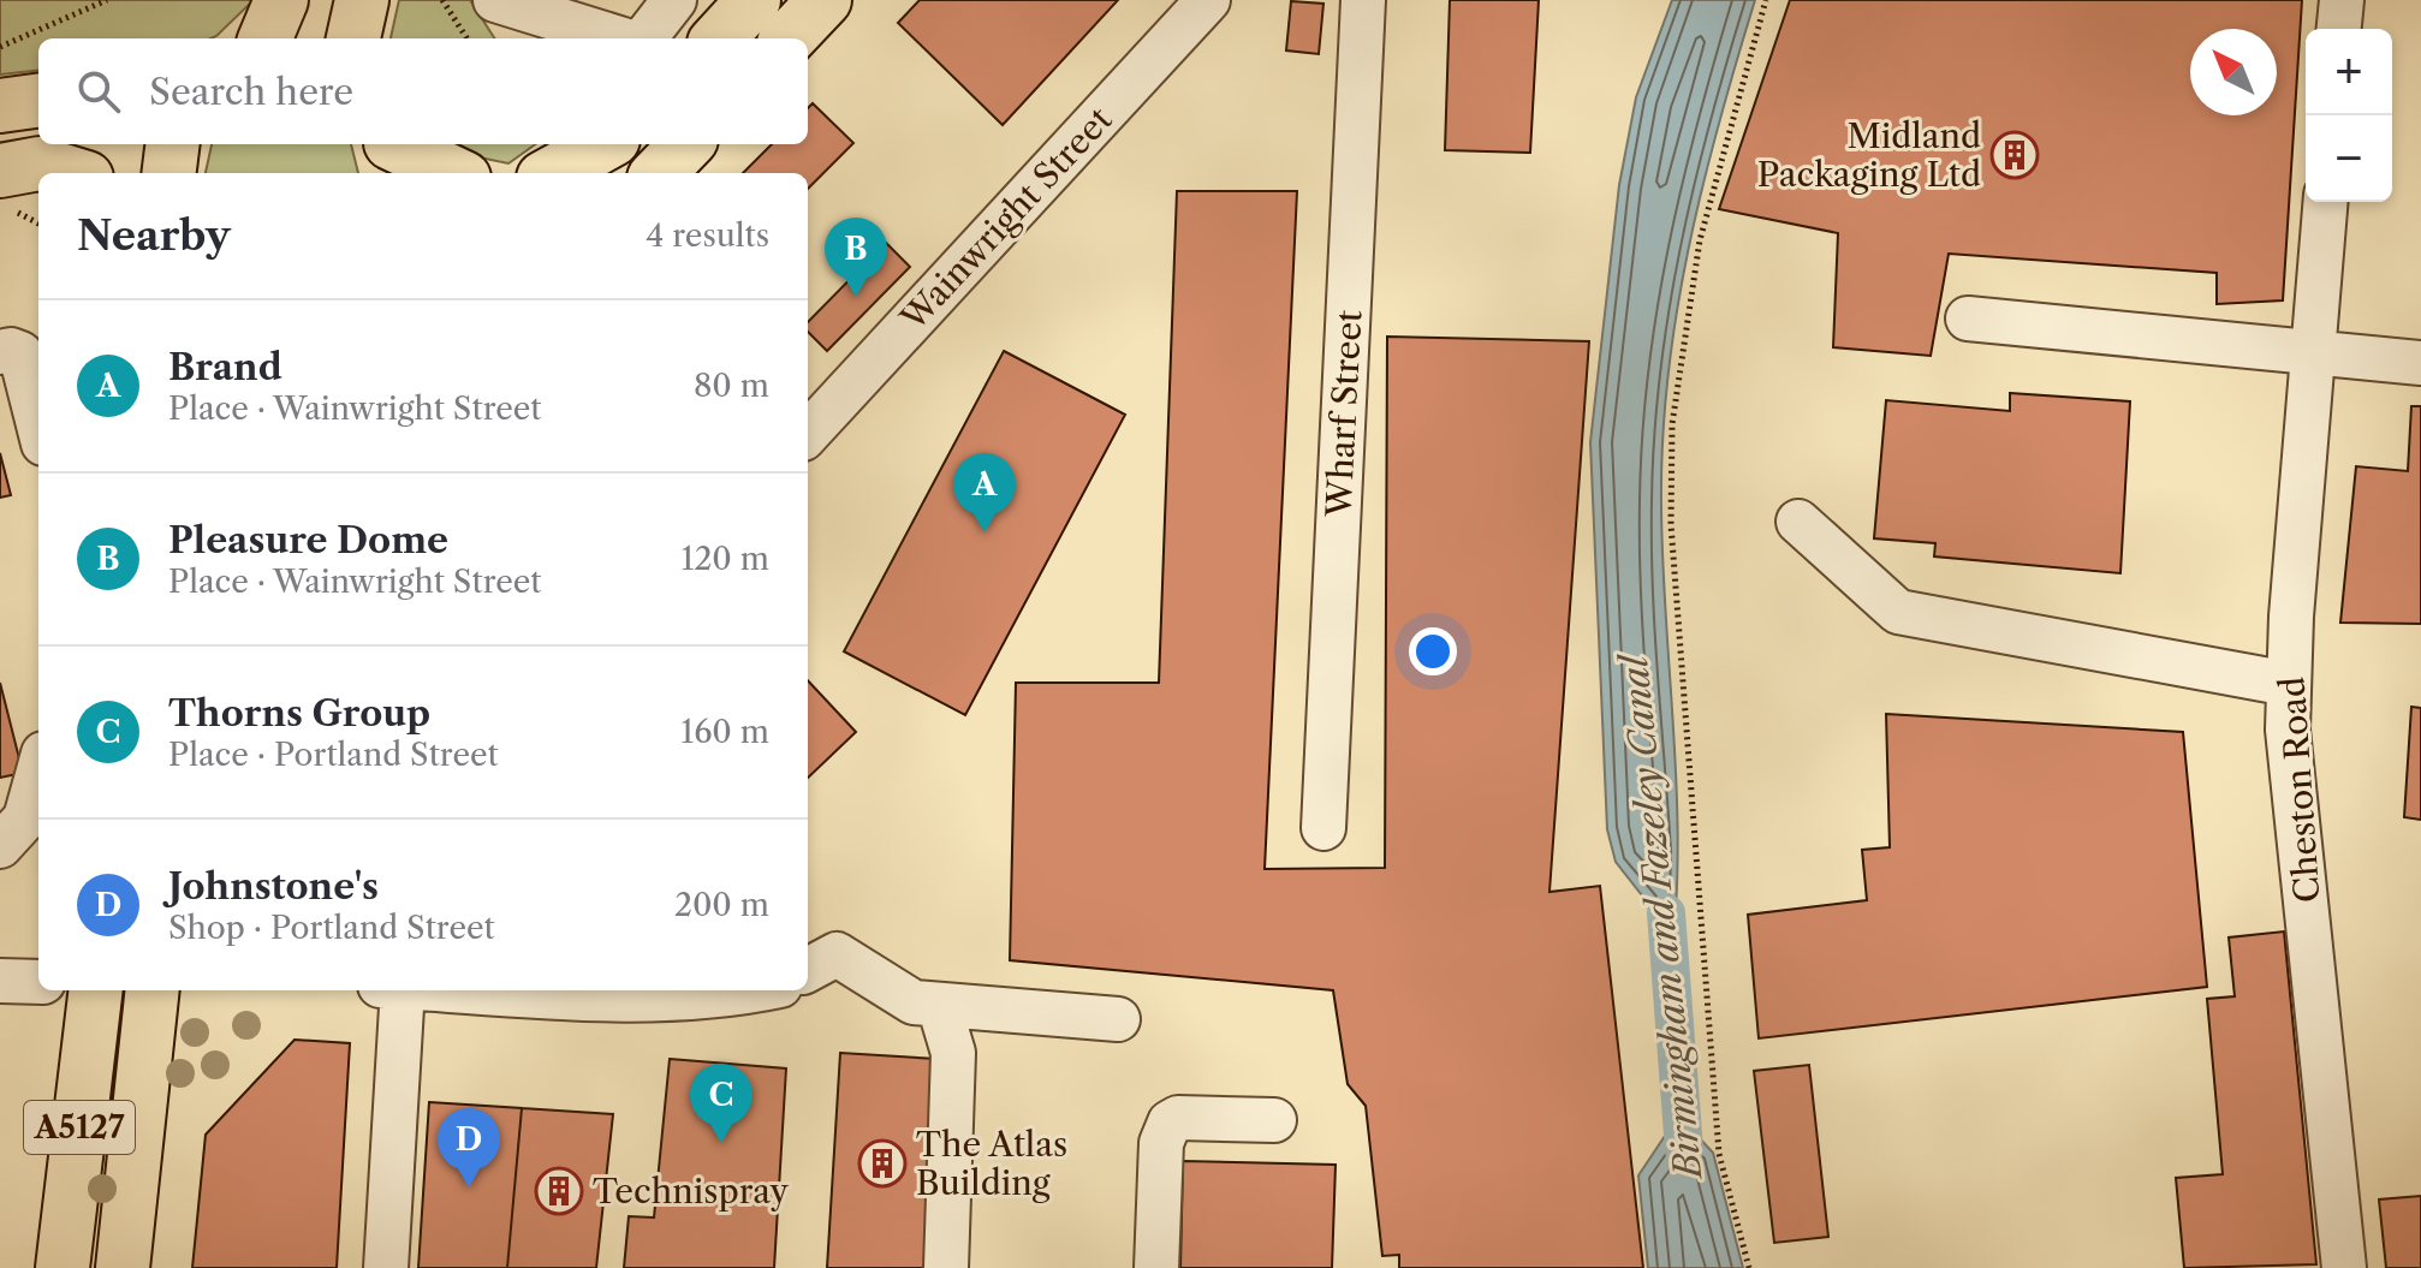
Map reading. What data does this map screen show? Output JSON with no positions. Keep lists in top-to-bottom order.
{
  "streets": {
    "main road": ["A5127"],
    "street": ["Wainwright Street", "Wharf Street", "Cheston Road"]
  },
  "water": ["Birmingham and Fazeley Canal"],
  "places": {
    "building": ["Midland Packaging Ltd", "The Atlas Building", "Technispray"]
  },
  "north": "top left",
  "page": {
    "map_buttons": ["+", "−"],
    "search": "Search here",
    "heading": ["Nearby", "4 results"],
    "pins": [
      "B",
      "A",
      "C",
      "D"
    ],
    "list": [
      {
        "mark": "A",
        "name": "Brand",
        "note": "Place · Wainwright Street",
        "value": "80 m"
      },
      {
        "mark": "B",
        "name": "Pleasure Dome",
        "note": "Place · Wainwright Street",
        "value": "120 m"
      },
      {
        "mark": "C",
        "name": "Thorns Group",
        "note": "Place · Portland Street",
        "value": "160 m"
      },
      {
        "mark": "D",
        "name": "Johnstone's",
        "note": "Shop · Portland Street",
        "value": "200 m"
      }
    ]
  }
}
